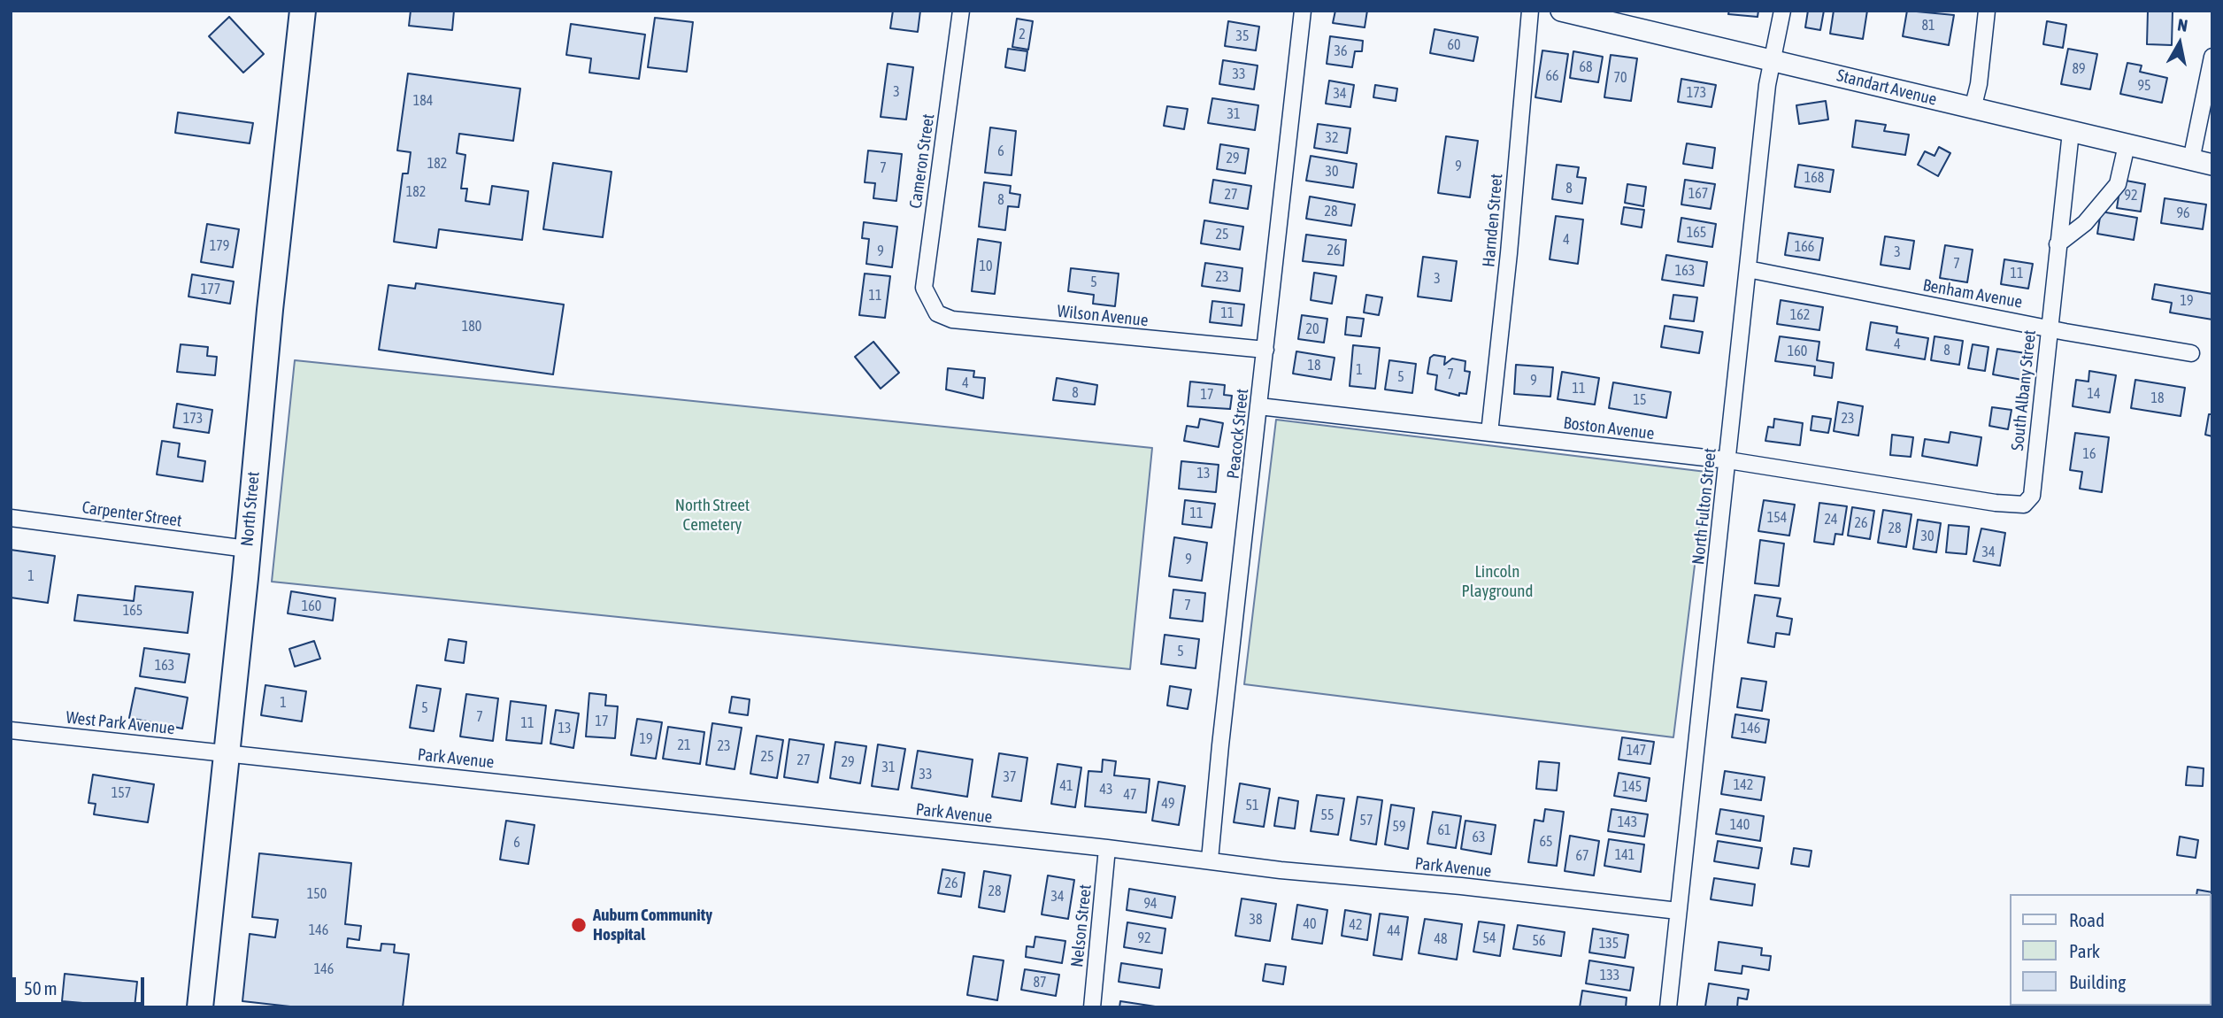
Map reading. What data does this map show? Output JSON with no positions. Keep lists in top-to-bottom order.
{
  "streets": {
    "main road": ["North Street"],
    "street": [
      "Standart Avenue",
      "Cameron Street",
      "Harnden Street",
      "Benham Avenue",
      "Wilson Avenue",
      "South Albany Street",
      "Boston Avenue",
      "Peacock Street",
      "North Fulton Street",
      "Carpenter Street",
      "West Park Avenue",
      "Park Avenue",
      "Nelson Street"
    ]
  },
  "crossings": [
    ["Standart Avenue", "South Albany Street"],
    ["Standart Avenue", "North Fulton Street"],
    ["Cameron Street", "Wilson Avenue"],
    ["Harnden Street", "Boston Avenue"],
    ["Benham Avenue", "South Albany Street"],
    ["Benham Avenue", "North Fulton Street"],
    ["Wilson Avenue", "Peacock Street"],
    ["South Albany Street", "Boston Avenue"],
    ["Boston Avenue", "Peacock Street"],
    ["Boston Avenue", "North Fulton Street"],
    ["Peacock Street", "Park Avenue"],
    ["North Fulton Street", "Park Avenue"],
    ["North Street", "Carpenter Street"],
    ["North Street", "West Park Avenue"],
    ["North Street", "Park Avenue"],
    ["West Park Avenue", "Park Avenue"],
    ["Park Avenue", "Nelson Street"]
  ],
  "parks": ["North Street Cemetery", "Lincoln Playground"],
  "places": ["Auburn Community Hospital"],
  "house_numbers": [
    "81",
    "2",
    "35",
    "60",
    "36",
    "68",
    "89",
    "33",
    "66",
    "70",
    "95",
    "3",
    "173",
    "34",
    "184",
    "31",
    "32",
    "6",
    "29",
    "182",
    "9",
    "7",
    "30",
    "168",
    "8",
    "182",
    "167",
    "27",
    "92",
    "8",
    "28",
    "96",
    "165",
    "25",
    "4",
    "179",
    "166",
    "26",
    "9",
    "3",
    "7",
    "10",
    "163",
    "11",
    "23",
    "3",
    "5",
    "177",
    "11",
    "19",
    "11",
    "162",
    "180",
    "20",
    "4",
    "8",
    "160",
    "18",
    "1",
    "7",
    "5",
    "9",
    "4",
    "11",
    "8",
    "14",
    "17",
    "18",
    "15",
    "173",
    "23",
    "16",
    "13",
    "11",
    "154",
    "24",
    "26",
    "28",
    "30",
    "34",
    "9",
    "1",
    "7",
    "160",
    "165",
    "5",
    "163",
    "1",
    "5",
    "7",
    "17",
    "11",
    "13",
    "146",
    "19",
    "21",
    "23",
    "147",
    "25",
    "27",
    "29",
    "31",
    "33",
    "37",
    "142",
    "41",
    "145",
    "43",
    "157",
    "47",
    "49",
    "51",
    "55",
    "57",
    "143",
    "140",
    "59",
    "61",
    "63",
    "65",
    "6",
    "141",
    "67",
    "26",
    "28",
    "150",
    "34",
    "94",
    "38",
    "40",
    "42",
    "146",
    "44",
    "92",
    "54",
    "48",
    "56",
    "135",
    "146",
    "133",
    "87"
  ],
  "legend": ["Road", "Park", "Building"],
  "scale_bar": "50 m",
  "north": "top"
}
